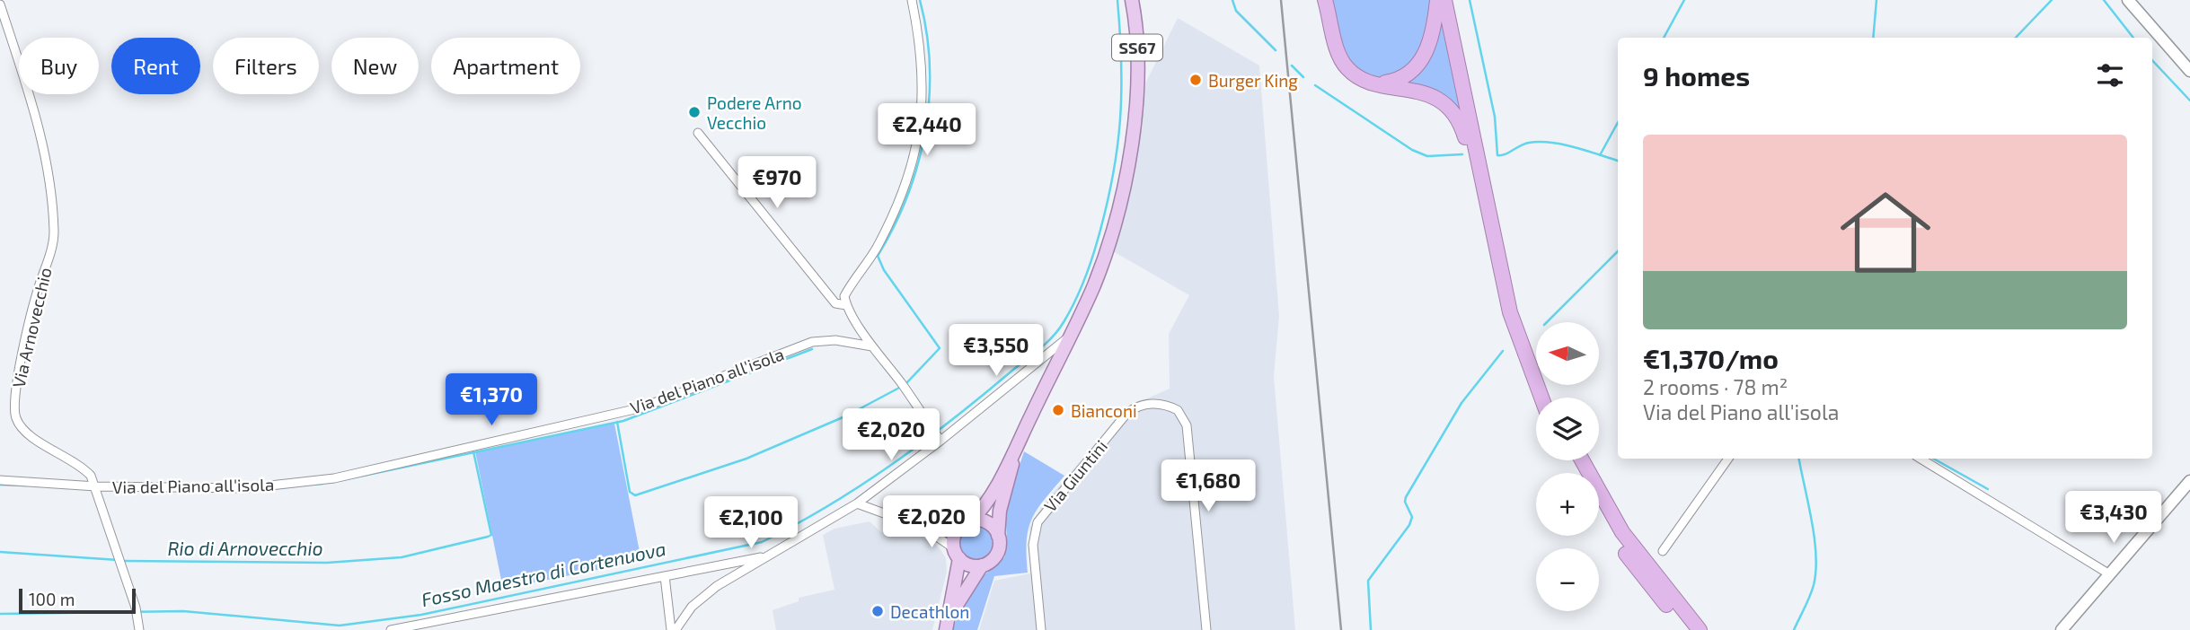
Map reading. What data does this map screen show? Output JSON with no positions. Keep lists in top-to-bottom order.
{
  "streets": {
    "main road": ["SS67"],
    "street": ["Via Arnovecchio", "Via del Piano all'isola", "Via Giuntini"]
  },
  "crossings": [
    ["Via Arnovecchio", "Via del Piano all'isola"]
  ],
  "water": ["Rio di Arnovecchio", "Fosso Maestro di Cortenuova"],
  "places": [
    "Burger King",
    "Podere Arno Vecchio",
    "Bianconi",
    "Decathlon"
  ],
  "scale_bar": "100 m",
  "north": "left",
  "page": {
    "chip": [
      "Buy",
      "Rent",
      "Filters",
      "New",
      "Apartment"
    ],
    "heading": "9 homes",
    "price": [
      "€2,440",
      "€970",
      "€3,550",
      "€1,370",
      "€2,020",
      "€1,680",
      "€3,430",
      "€2,020",
      "€2,100"
    ],
    "list": [
      {
        "name": "€1,370/mo",
        "note": "2 rooms · 78 m² · Via del Piano all'isola"
      }
    ],
    "map_buttons": ["+", "−"],
    "scale": "100 m"
  }
}
